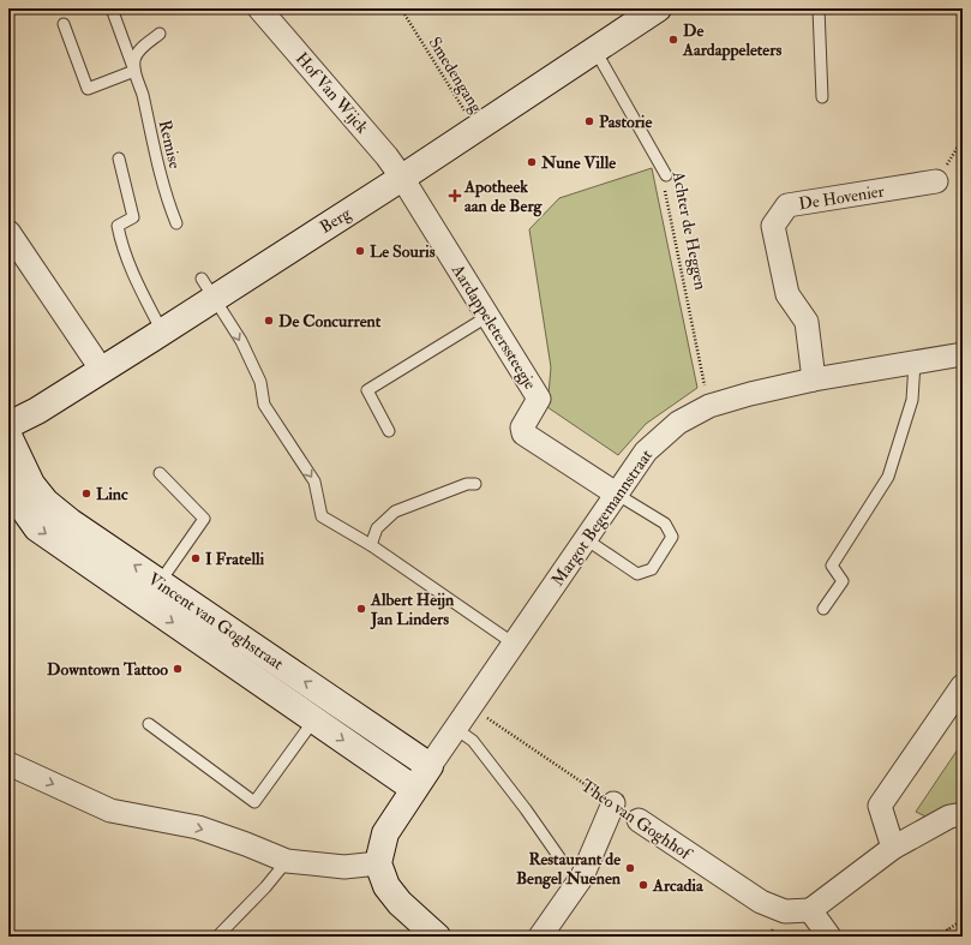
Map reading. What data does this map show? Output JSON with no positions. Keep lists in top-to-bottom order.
{
  "streets": {
    "street": [
      "Hof Van Wijck",
      "De Hovenier",
      "Berg",
      "Aardappeleterssteegje",
      "Margot Begemannstraat",
      "Vincent van Goghstraat",
      "Theo van Goghhof"
    ],
    "lane": ["Remise", "Achter de Heggen"],
    "path": ["Smedengang"]
  },
  "crossings": [
    ["Smedengang", "Berg"],
    ["Hof Van Wijck", "Berg"],
    ["Hof Van Wijck", "Aardappeleterssteegje"],
    ["De Hovenier", "Margot Begemannstraat"],
    ["Berg", "Achter de Heggen"],
    ["Berg", "Aardappeleterssteegje"],
    ["Achter de Heggen", "Margot Begemannstraat"],
    ["Aardappeleterssteegje", "Margot Begemannstraat"],
    ["Margot Begemannstraat", "Vincent van Goghstraat"],
    ["Margot Begemannstraat", "Theo van Goghhof"]
  ],
  "places": {
    "other": [
      "De Aardappeleters",
      "Pastorie",
      "Nune Ville",
      "Le Souris",
      "De Concurrent",
      "Linc",
      "I Fratelli",
      "Albert Heijn Jan Linders",
      "Downtown Tattoo",
      "Restaurant de Bengel Nuenen",
      "Arcadia"
    ],
    "health": ["Apotheek aan de Berg"]
  }
}
